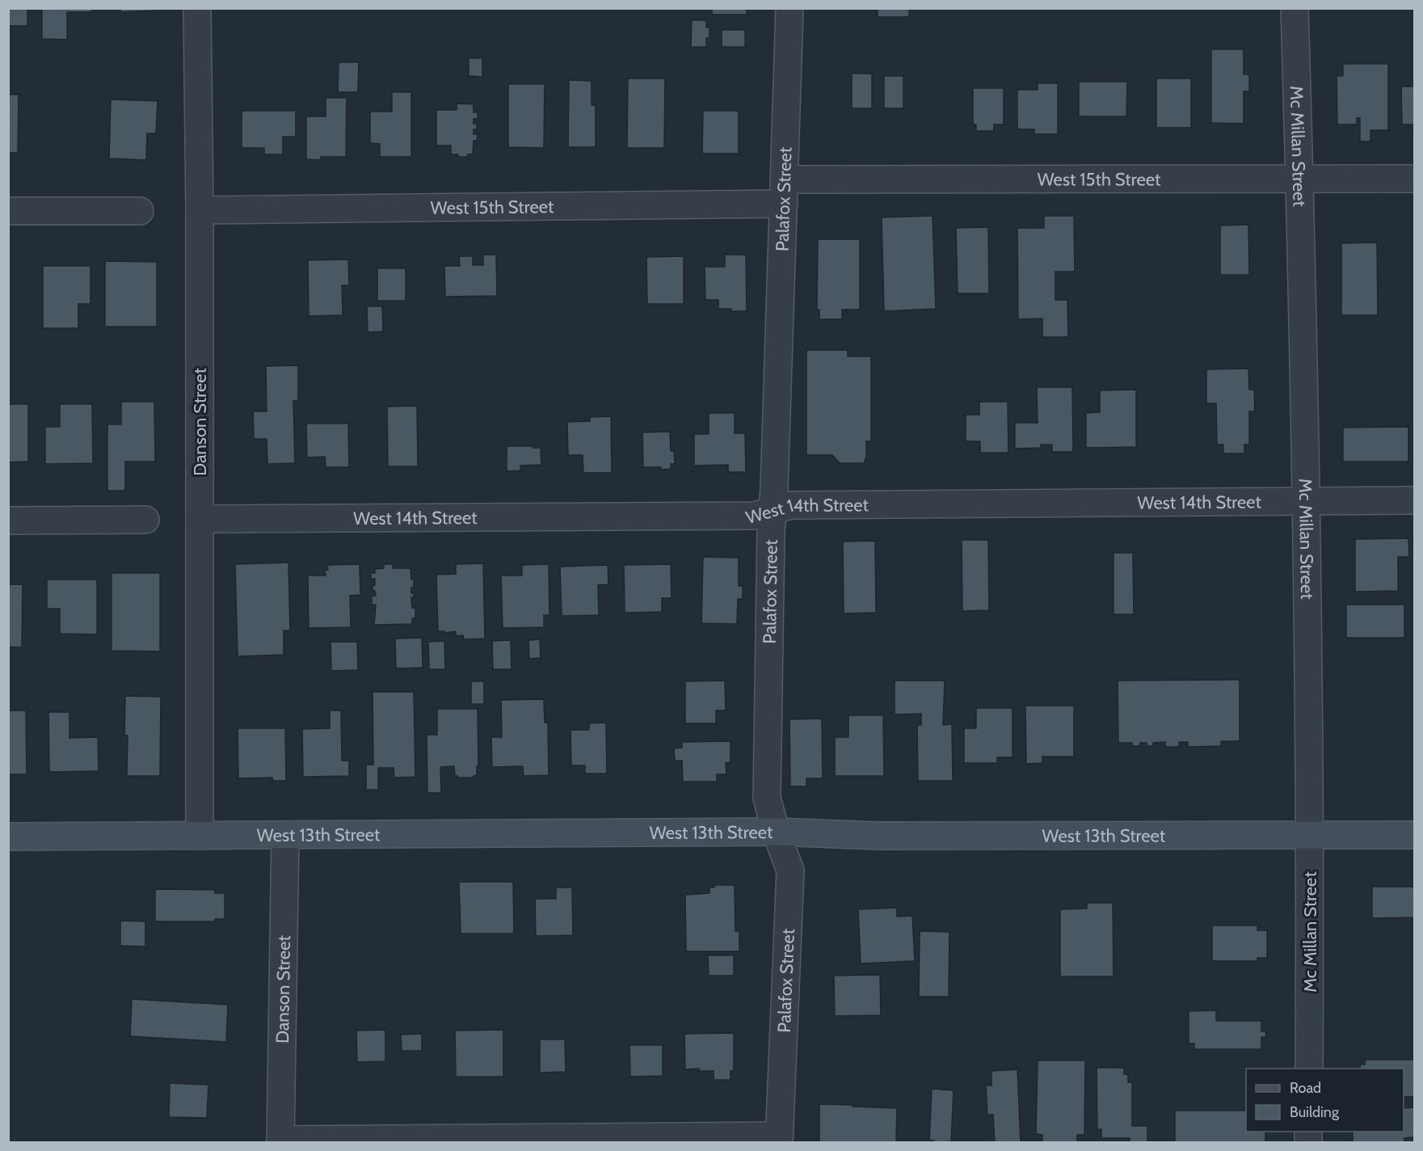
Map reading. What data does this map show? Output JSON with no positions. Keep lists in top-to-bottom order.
{
  "streets": {
    "street": [
      "Mc Millan Street",
      "West 15th Street",
      "Palafox Street",
      "Danson Street",
      "West 14th Street",
      "West 13th Street"
    ]
  },
  "crossings": [
    ["Mc Millan Street", "West 15th Street"],
    ["Mc Millan Street", "West 14th Street"],
    ["Mc Millan Street", "West 13th Street"],
    ["West 15th Street", "Palafox Street"],
    ["West 15th Street", "Danson Street"],
    ["Palafox Street", "West 14th Street"],
    ["Palafox Street", "West 13th Street"],
    ["Danson Street", "West 14th Street"],
    ["Danson Street", "West 13th Street"]
  ],
  "legend": ["Road", "Building"]
}
